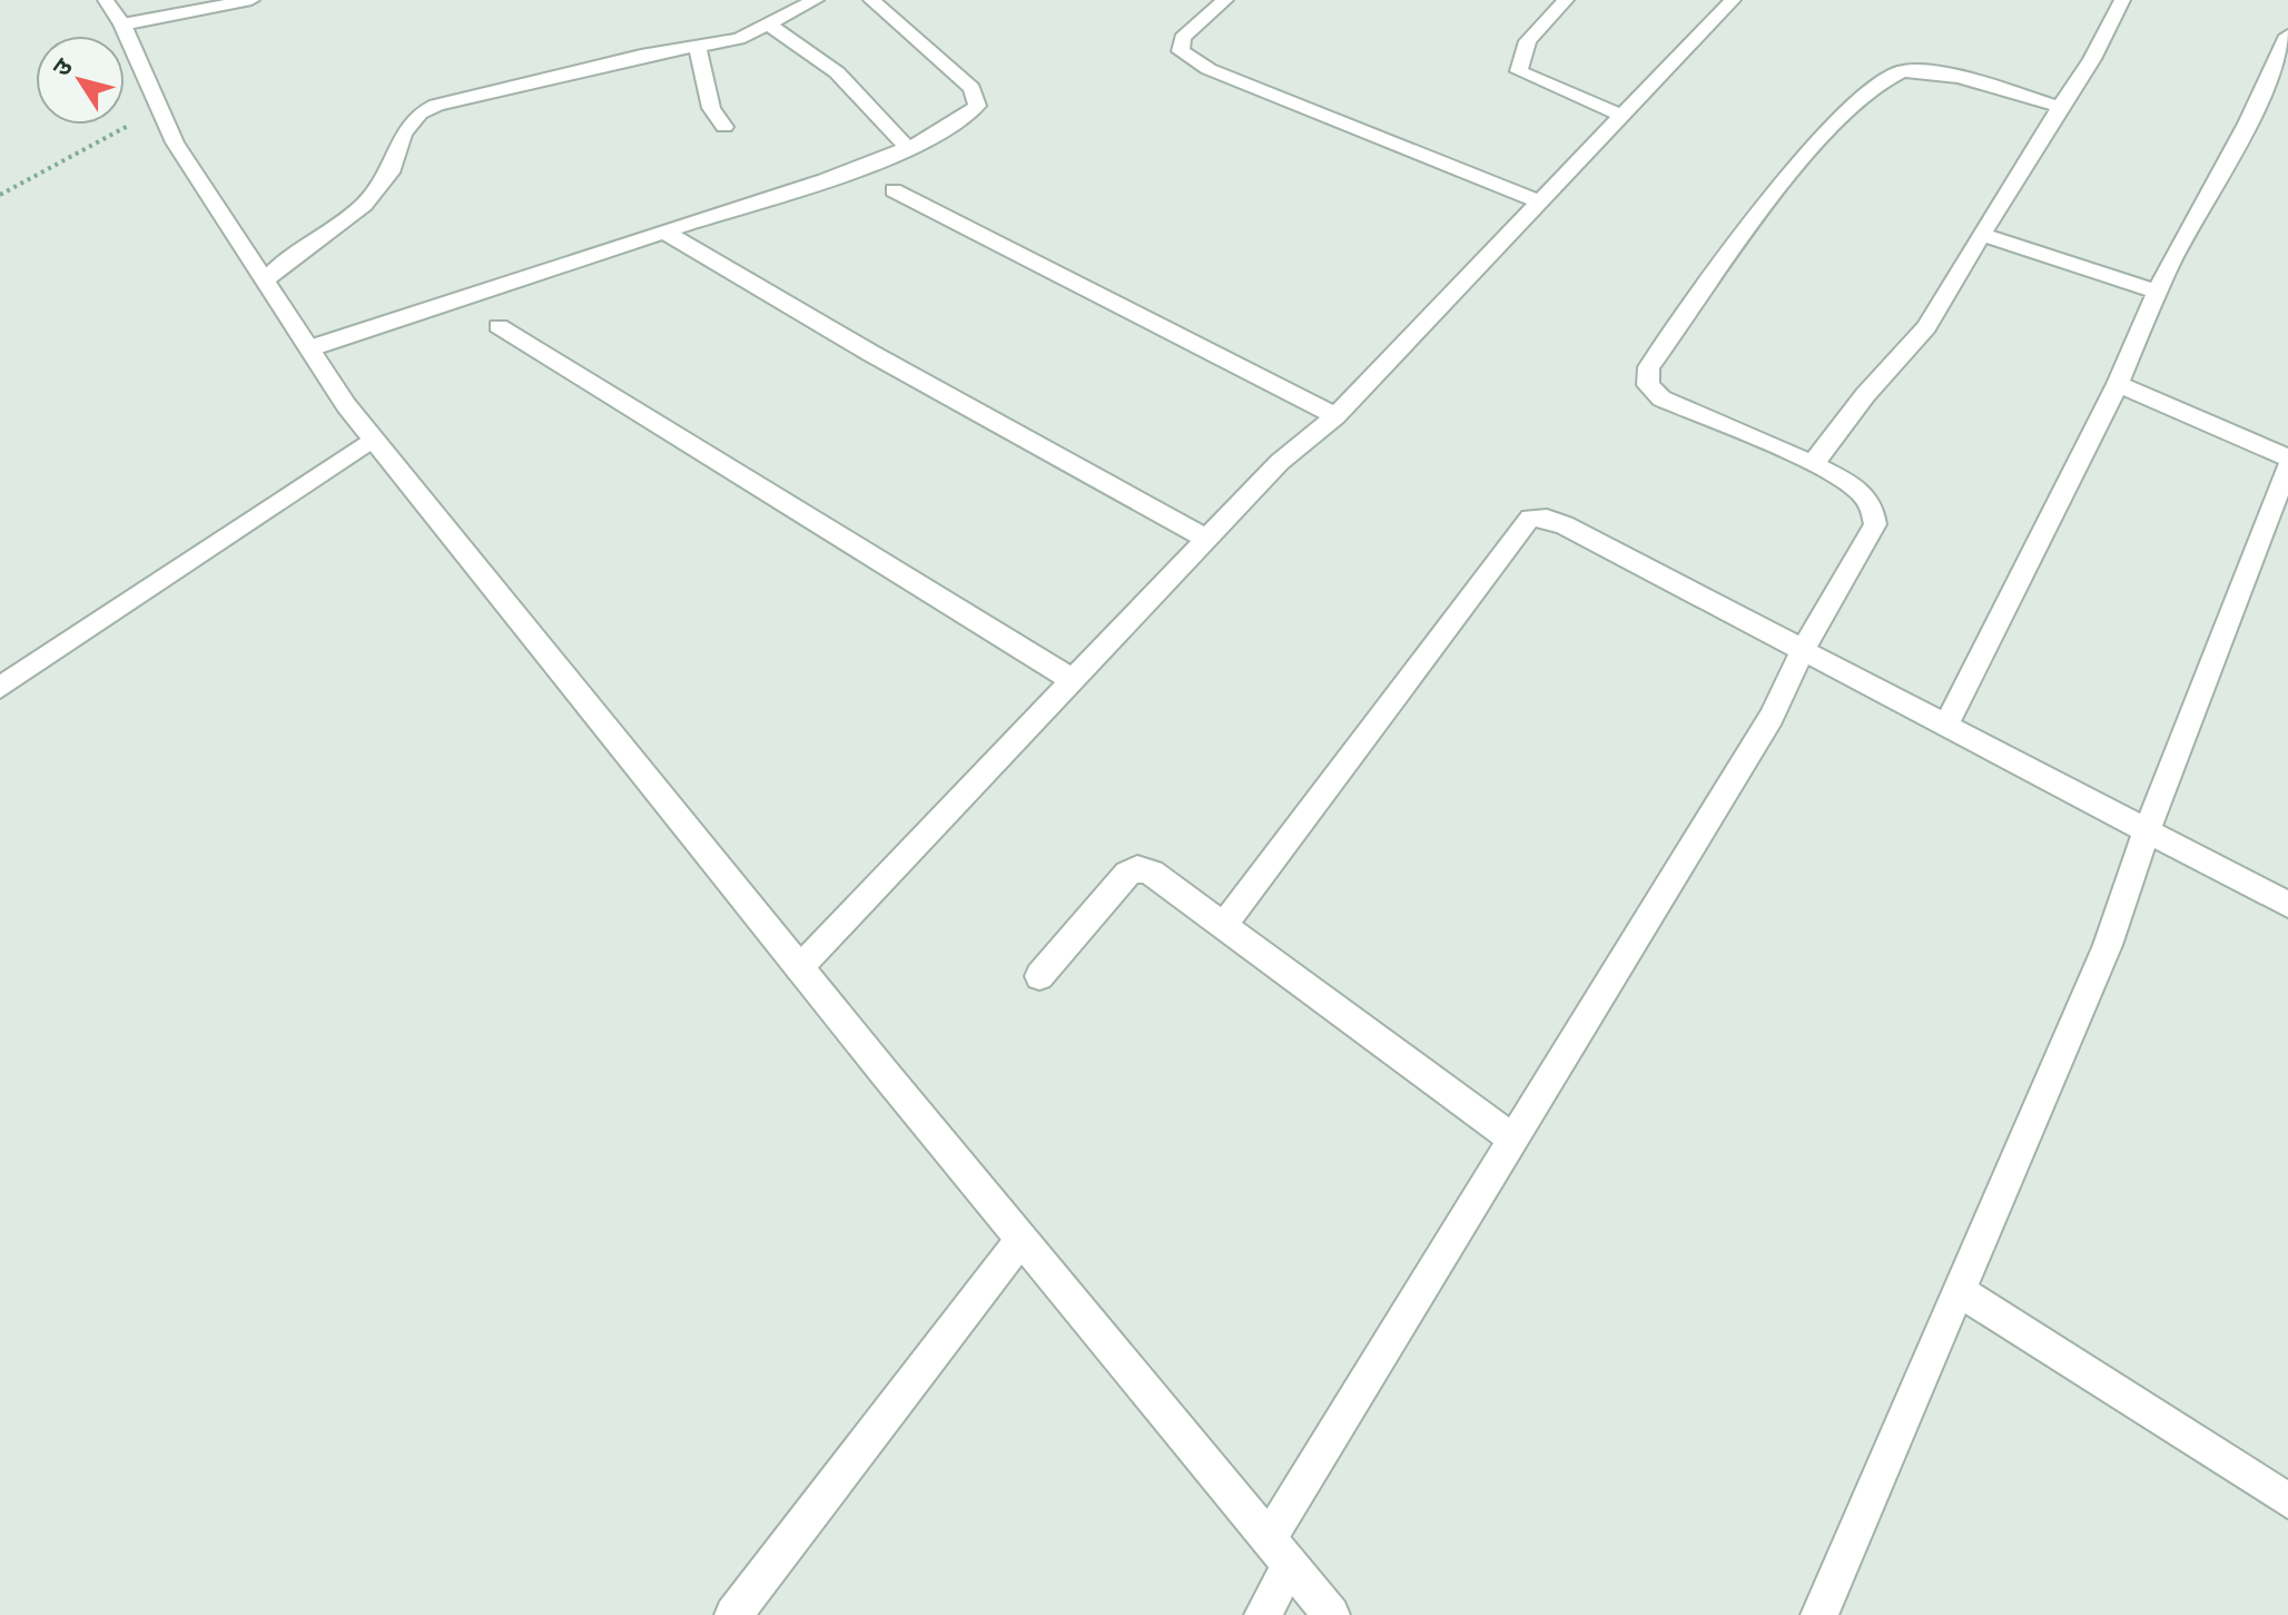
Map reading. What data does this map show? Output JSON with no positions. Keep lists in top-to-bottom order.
{
  "north": "top left"
}
